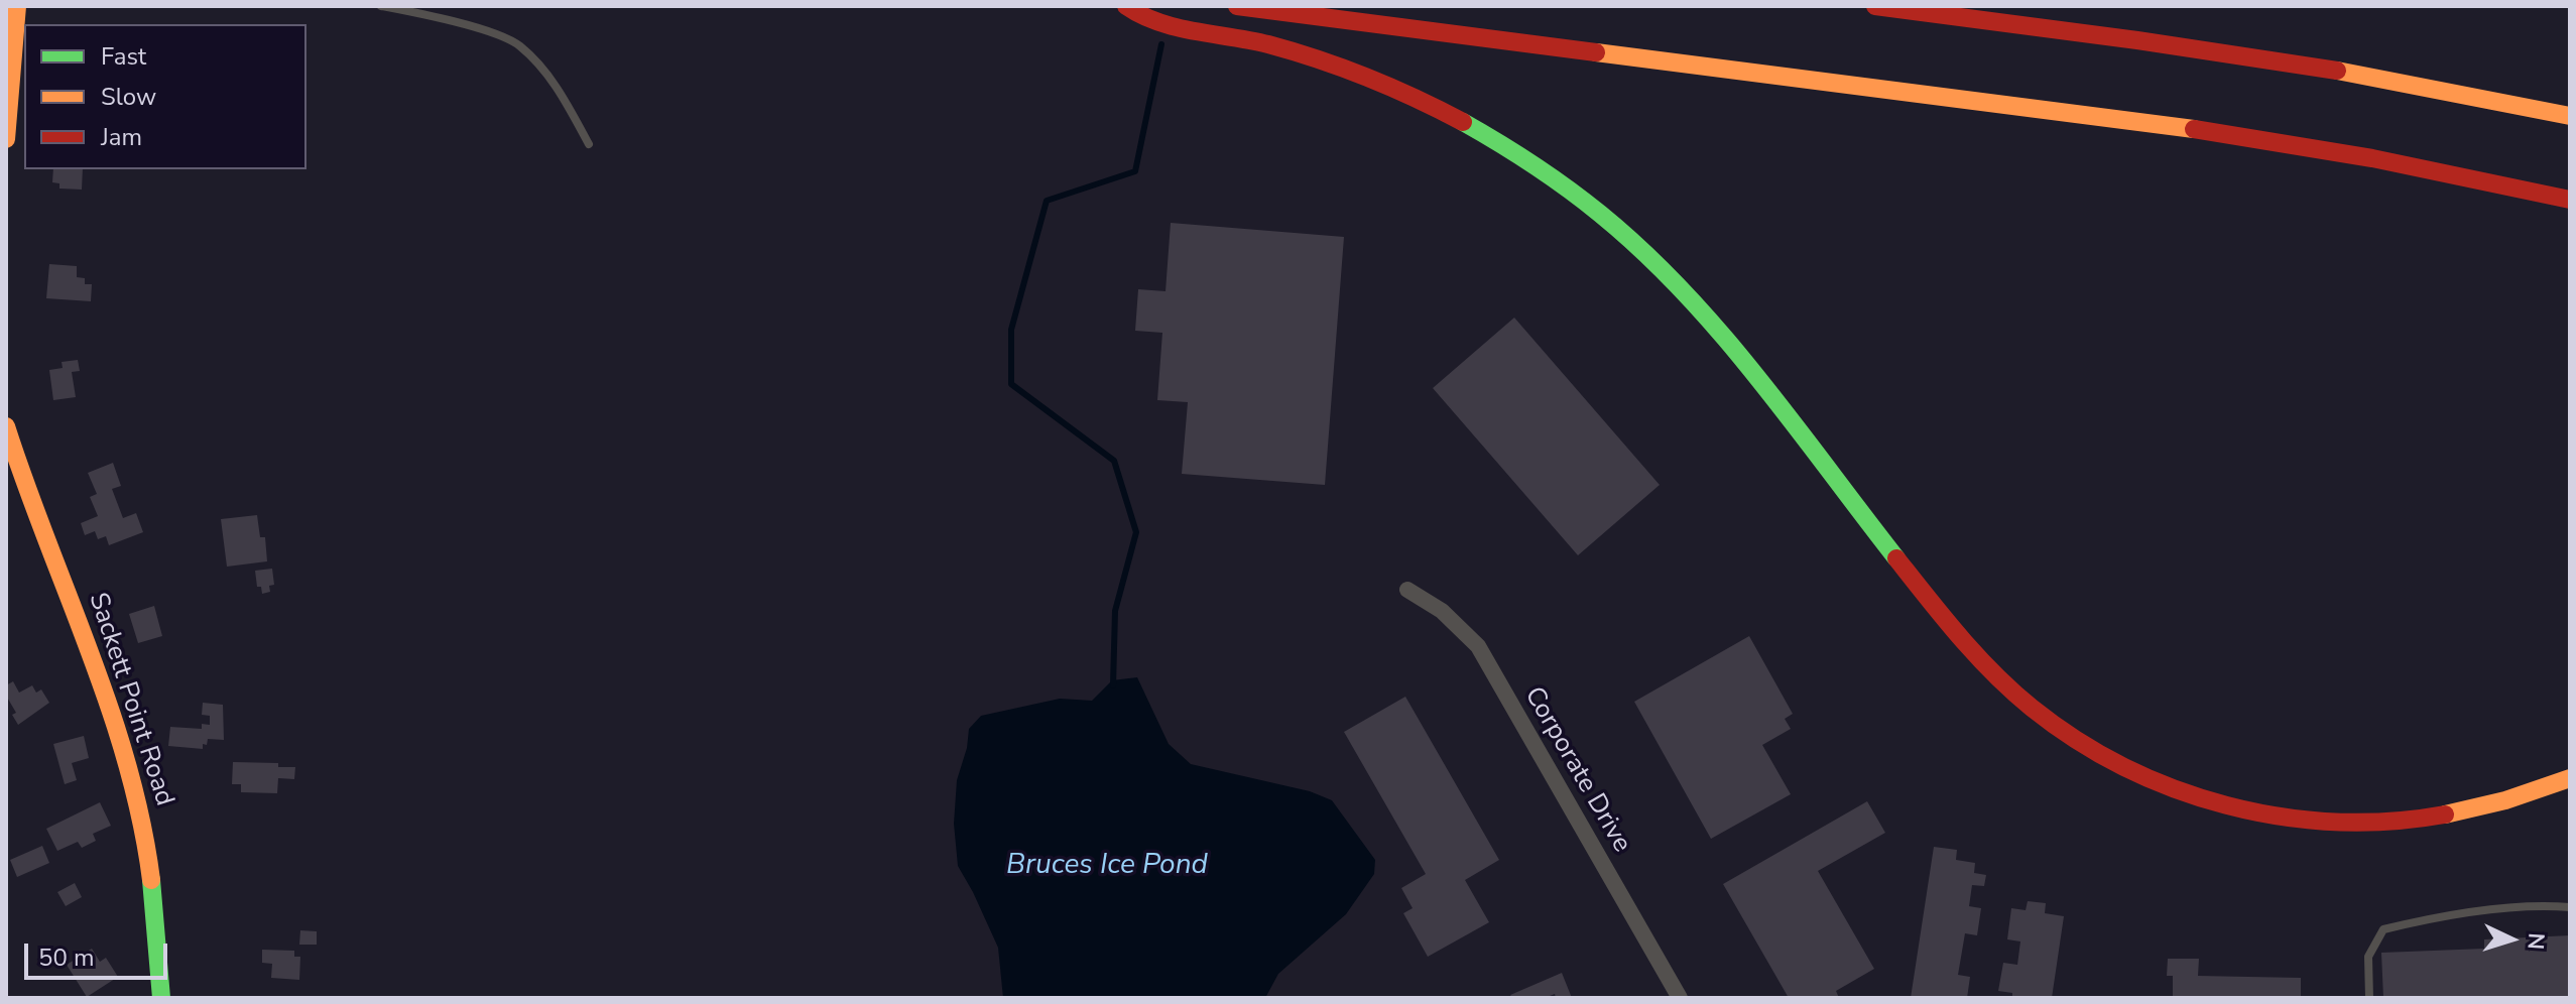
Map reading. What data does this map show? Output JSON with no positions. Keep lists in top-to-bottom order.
{
  "streets": {
    "main road": ["Sackett Point Road"],
    "street": ["Corporate Drive"]
  },
  "water": ["Bruces Ice Pond"],
  "legend": ["Fast", "Slow", "Jam"],
  "scale_bar": "50 m",
  "north": "right"
}
